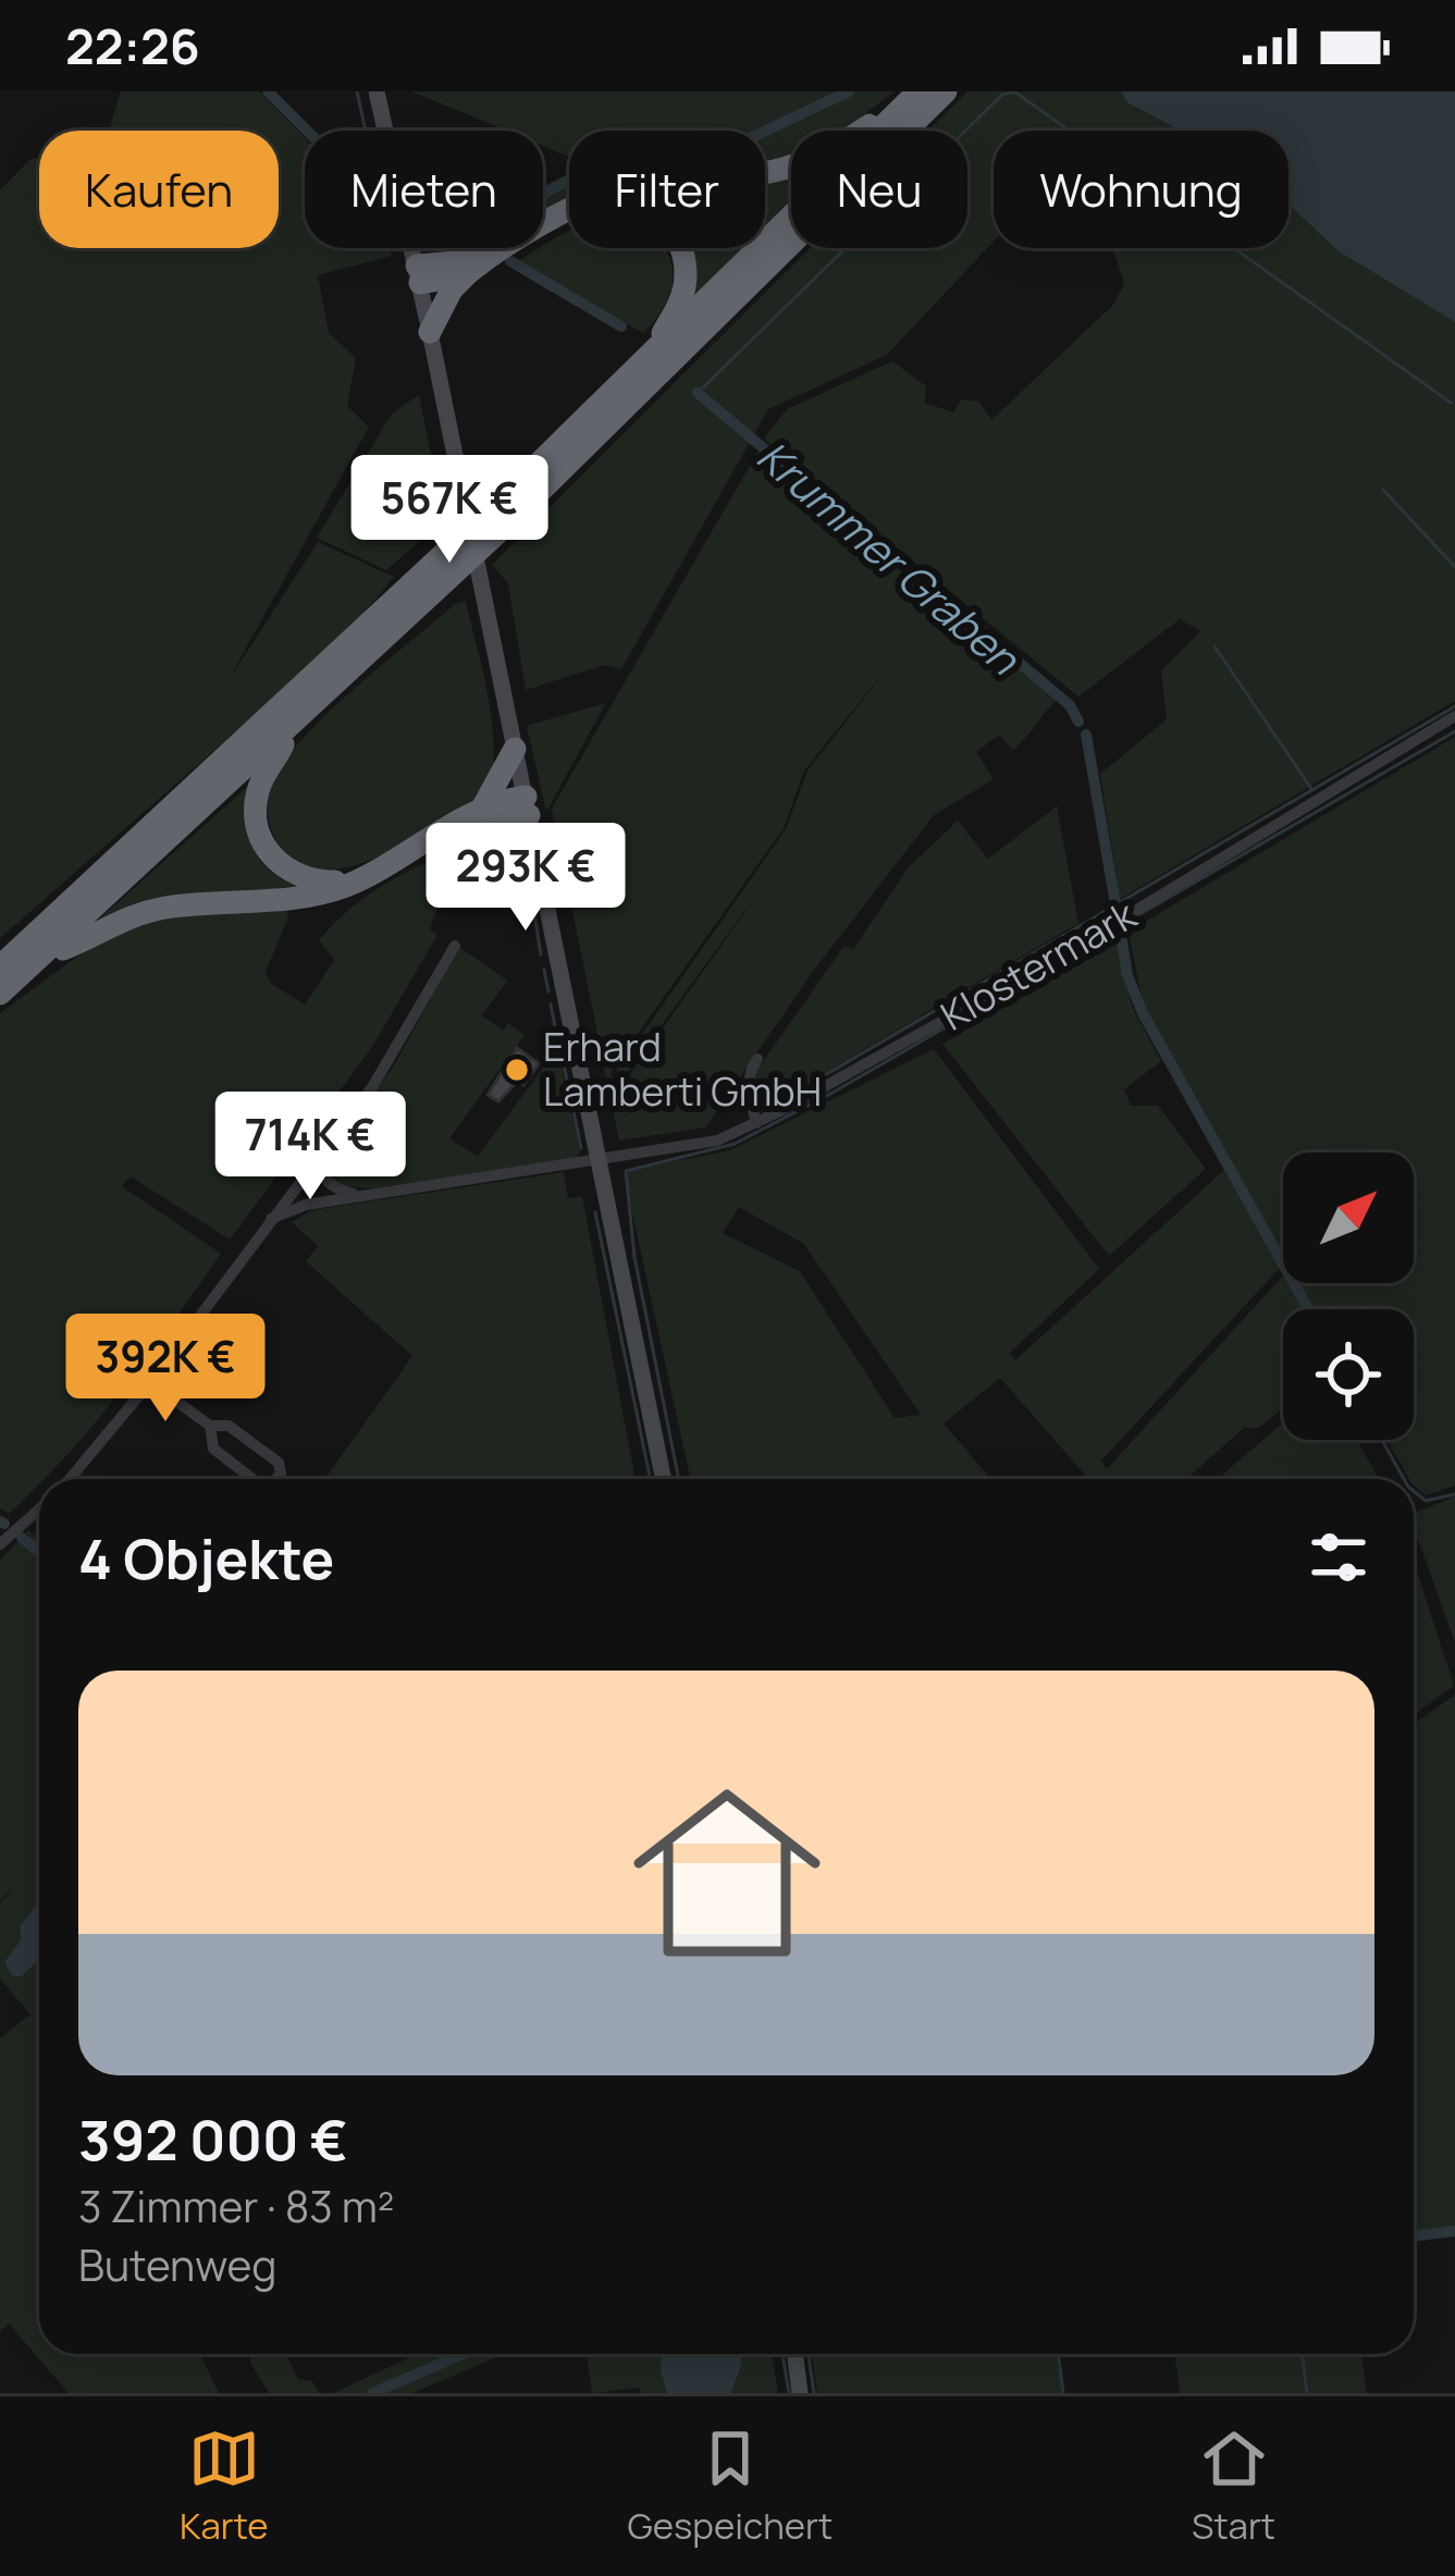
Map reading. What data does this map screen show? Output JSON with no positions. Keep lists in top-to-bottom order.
{
  "streets": {
    "street": ["Klostermark"]
  },
  "water": ["Krummer Graben"],
  "places": ["Erhard Lamberti GmbH"],
  "north": "top right",
  "page": {
    "status": "22:26",
    "chip": [
      "Kaufen",
      "Mieten",
      "Filter",
      "Neu",
      "Wohnung"
    ],
    "price": [
      "567K €",
      "293K €",
      "714K €",
      "392K €"
    ],
    "heading": "4 Objekte",
    "list": [
      {
        "name": "392 000 €",
        "note": "3 Zimmer · 83 m² · Butenweg"
      }
    ],
    "tabs": ["Karte", "Gespeichert", "Start"]
  }
}
